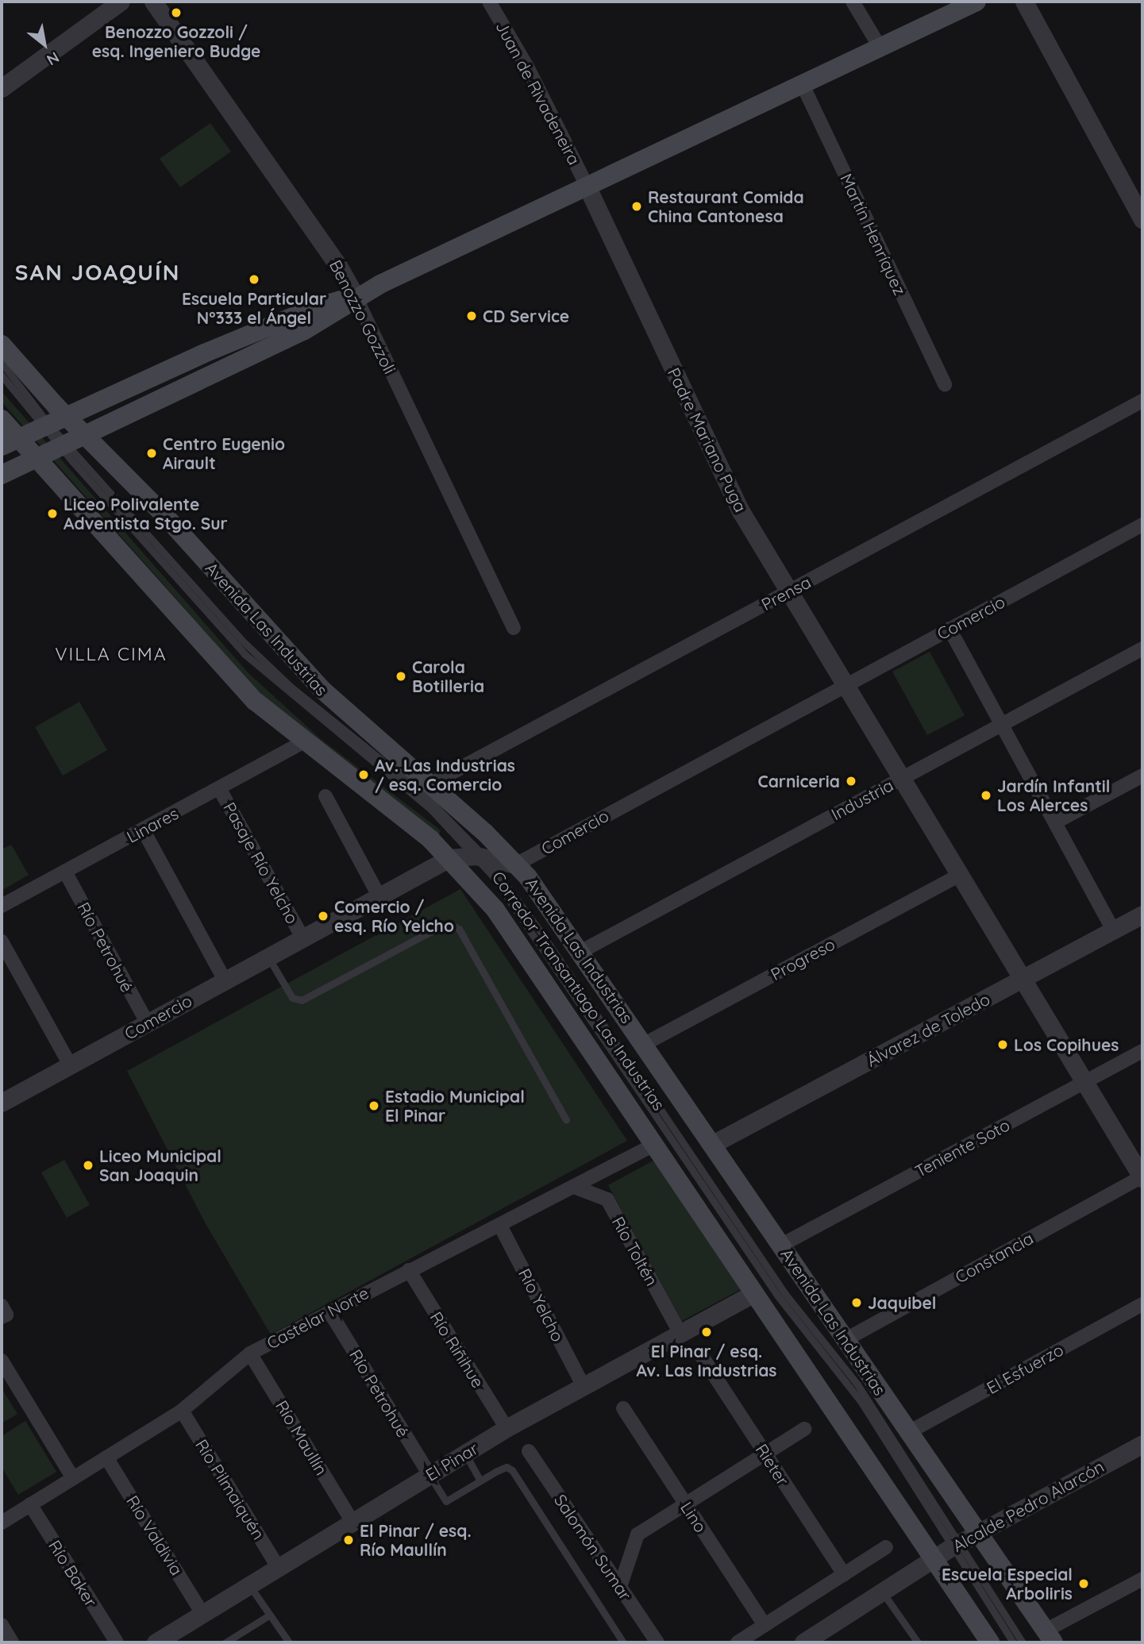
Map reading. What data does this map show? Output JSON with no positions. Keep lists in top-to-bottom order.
{
  "streets": {
    "main road": ["Avenida Las Industrias"],
    "street": [
      "Juan de Rivadeneira",
      "Martín Henríquez",
      "Benozzo Gozzoli",
      "Padre Mariano Puga",
      "Prensa",
      "Comercio",
      "Industria",
      "Linares",
      "Pasaje Río Yelcho",
      "Río Petrohué",
      "Progreso",
      "Álvarez de Toledo",
      "Teniente Soto",
      "Río Toltén",
      "Constancia",
      "Río Yelcho",
      "Castelar Norte",
      "Río Riñihue",
      "El Esfuerzo",
      "Río Maullín",
      "El Pinar",
      "Rieter",
      "Río Pilmaiquén",
      "Alcalde Pedro Alarcón",
      "Lino",
      "Río Valdivia",
      "Salomón Sumar",
      "Río Baker"
    ],
    "lane": ["Corredor Transantiago Las Industrias"]
  },
  "crossings": [
    ["Juan de Rivadeneira", "Padre Mariano Puga"],
    ["Padre Mariano Puga", "Prensa"],
    ["Padre Mariano Puga", "Comercio"],
    ["Prensa", "Avenida Las Industrias"],
    ["Comercio", "Avenida Las Industrias"],
    ["Comercio", "Pasaje Río Yelcho"],
    ["Comercio", "Río Petrohué"],
    ["Comercio", "Corredor Transantiago Las Industrias"],
    ["Avenida Las Industrias", "Industria"],
    ["Avenida Las Industrias", "Progreso"],
    ["Avenida Las Industrias", "Corredor Transantiago Las Industrias"],
    ["Avenida Las Industrias", "Álvarez de Toledo"],
    ["Avenida Las Industrias", "Teniente Soto"],
    ["Avenida Las Industrias", "Constancia"],
    ["Avenida Las Industrias", "El Esfuerzo"],
    ["Avenida Las Industrias", "Alcalde Pedro Alarcón"],
    ["Linares", "Pasaje Río Yelcho"],
    ["Linares", "Río Petrohué"],
    ["Río Petrohué", "Castelar Norte"],
    ["Río Petrohué", "El Pinar"],
    ["Corredor Transantiago Las Industrias", "Alcalde Pedro Alarcón"],
    ["Río Toltén", "Castelar Norte"],
    ["Río Toltén", "El Pinar"],
    ["Río Yelcho", "Castelar Norte"],
    ["Río Yelcho", "El Pinar"],
    ["Castelar Norte", "Río Riñihue"],
    ["Castelar Norte", "Río Maullín"],
    ["Castelar Norte", "Río Pilmaiquén"],
    ["Castelar Norte", "Río Valdivia"],
    ["Castelar Norte", "Río Baker"],
    ["Río Riñihue", "El Pinar"],
    ["Río Maullín", "El Pinar"],
    ["El Pinar", "Río Pilmaiquén"],
    ["El Pinar", "Río Valdivia"]
  ],
  "districts": ["SAN JOAQUÍN", "VILLA CIMA"],
  "places": [
    "Benozzo Gozzoli / esq. Ingeniero Budge",
    "Restaurant Comida China Cantonesa",
    "Escuela Particular N°333 el Ángel",
    "CD Service",
    "Centro Eugenio Airault",
    "Liceo Polivalente Adventista Stgo. Sur",
    "Carola Botilleria",
    "Av. Las Industrias / esq. Comercio",
    "Carniceria",
    "Jardín Infantil Los Alerces",
    "Comercio / esq. Río Yelcho",
    "Los Copihues",
    "Estadio Municipal El Pinar",
    "Liceo Municipal San Joaquin",
    "Jaquibel",
    "El Pinar / esq. Av. Las Industrias",
    "El Pinar / esq. Río Maullín",
    "Escuela Especial Arboliris"
  ],
  "north": "bottom right"
}
